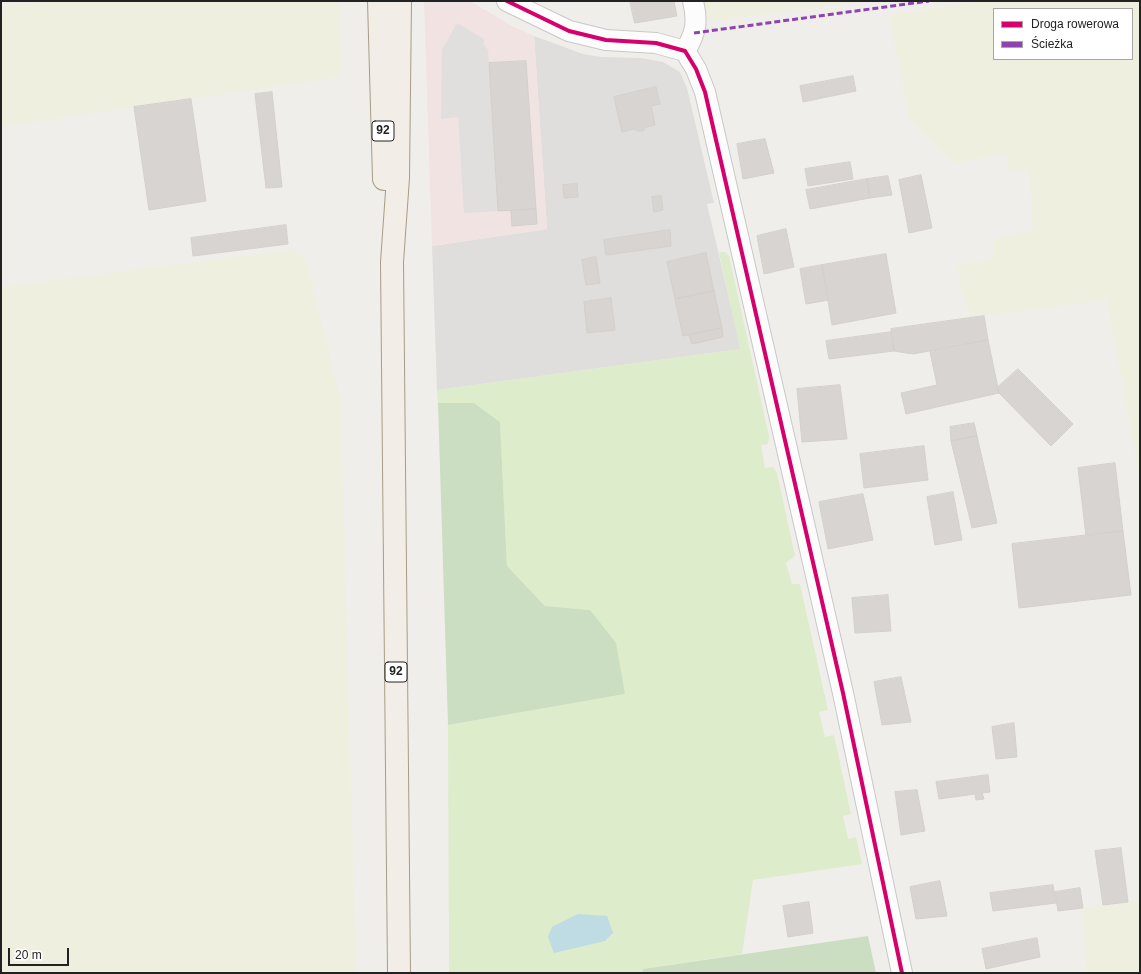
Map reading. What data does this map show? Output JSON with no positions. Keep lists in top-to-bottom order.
{
  "streets": {
    "main road": ["92"]
  },
  "legend": ["Droga rowerowa", "Ścieżka"],
  "scale_bar": "20 m"
}
